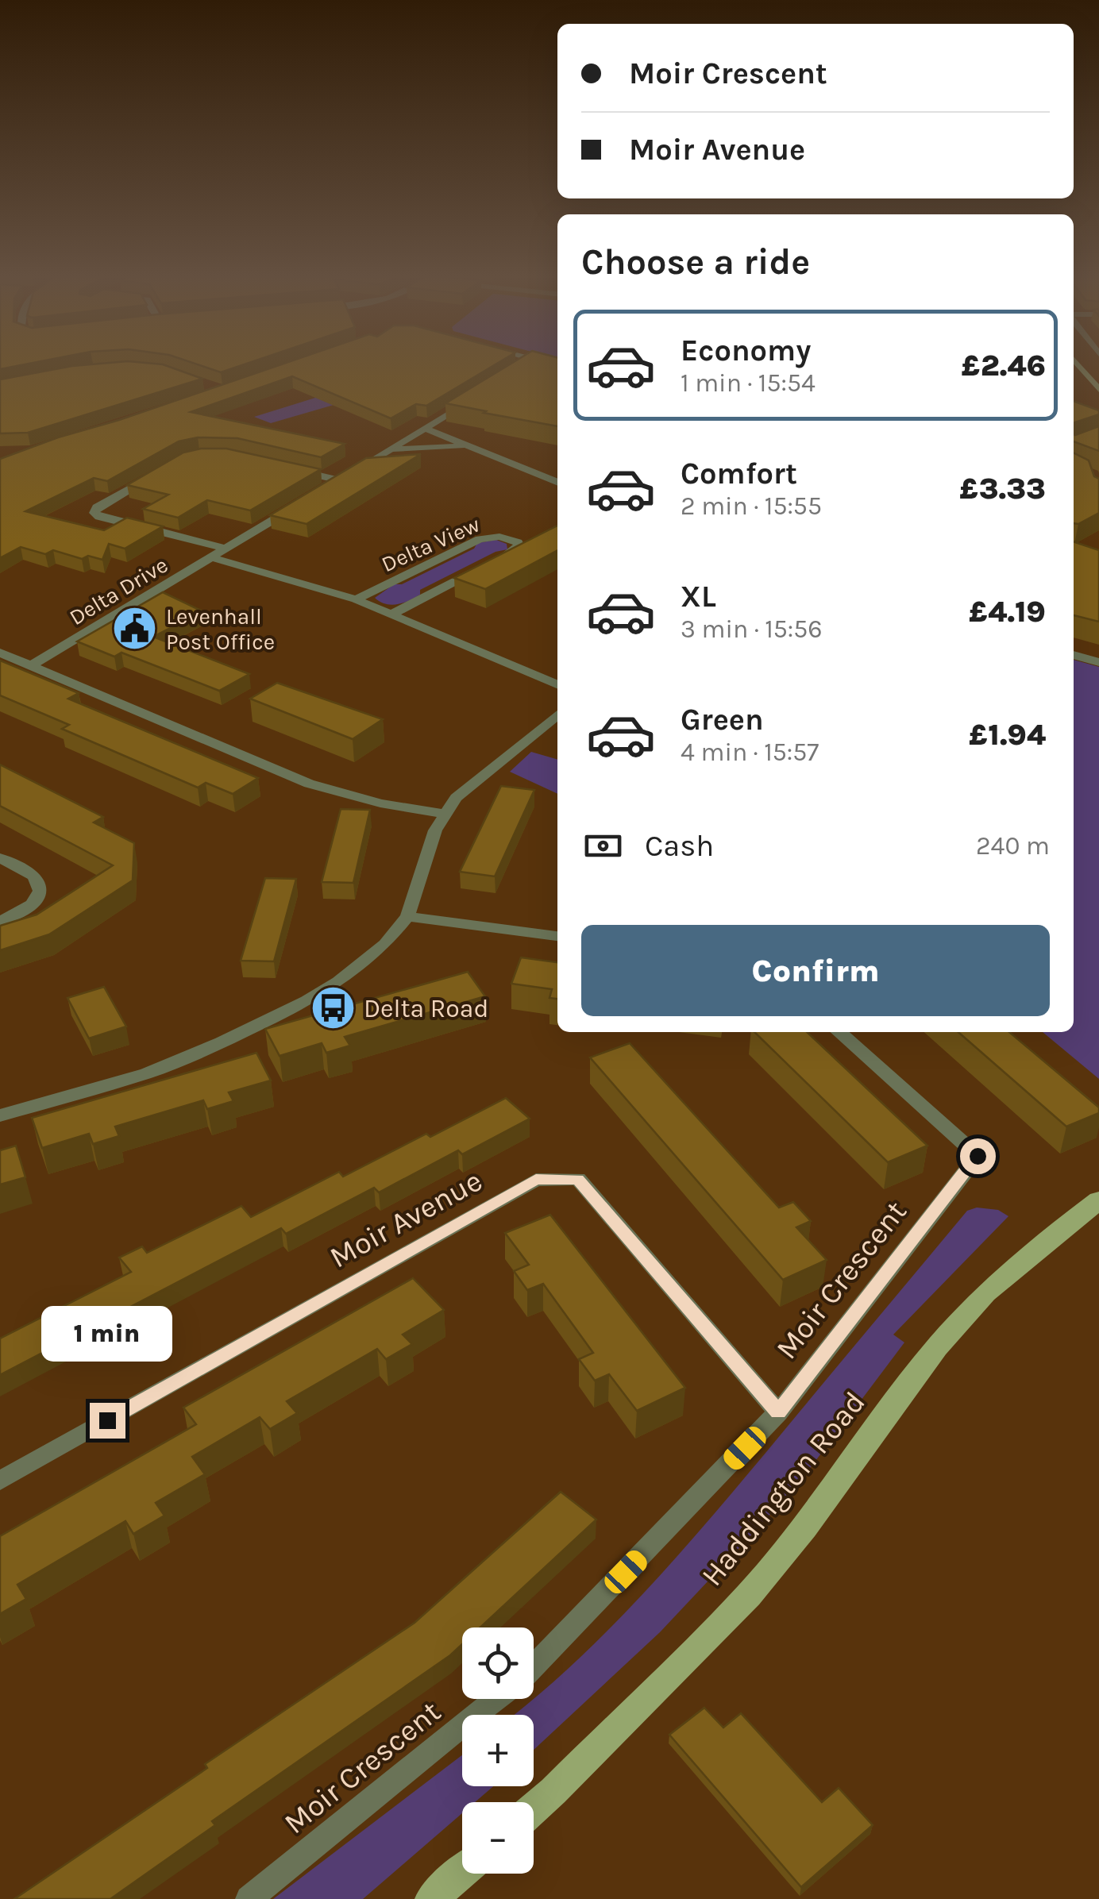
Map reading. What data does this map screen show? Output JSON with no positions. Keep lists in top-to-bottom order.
{
  "streets": {
    "main road": ["Haddington Road"],
    "street": [
      "Delta View",
      "Delta Drive",
      "Moir Avenue",
      "Moir Crescent"
    ]
  },
  "crossings": [
    ["Delta View", "Delta Drive"],
    ["Moir Avenue", "Moir Crescent"]
  ],
  "places": {
    "public building": ["Levenhall Post Office"],
    "bus stop": ["Delta Road"]
  },
  "page": {
    "banner": ["Moir Crescent", "Moir Avenue"],
    "heading": "Choose a ride",
    "list": [
      {
        "name": "Economy",
        "note": "1 min · 15:54",
        "value": "£2.46"
      },
      {
        "name": "Comfort",
        "note": "2 min · 15:55",
        "value": "£3.33"
      },
      {
        "name": "XL",
        "note": "3 min · 15:56",
        "value": "£4.19"
      },
      {
        "name": "Green",
        "note": "4 min · 15:57",
        "value": "£1.94"
      }
    ],
    "pay": ["Cash", "240 m"],
    "buttons": "Confirm",
    "bubble": "1 min",
    "map_buttons": ["+", "−"]
  }
}
